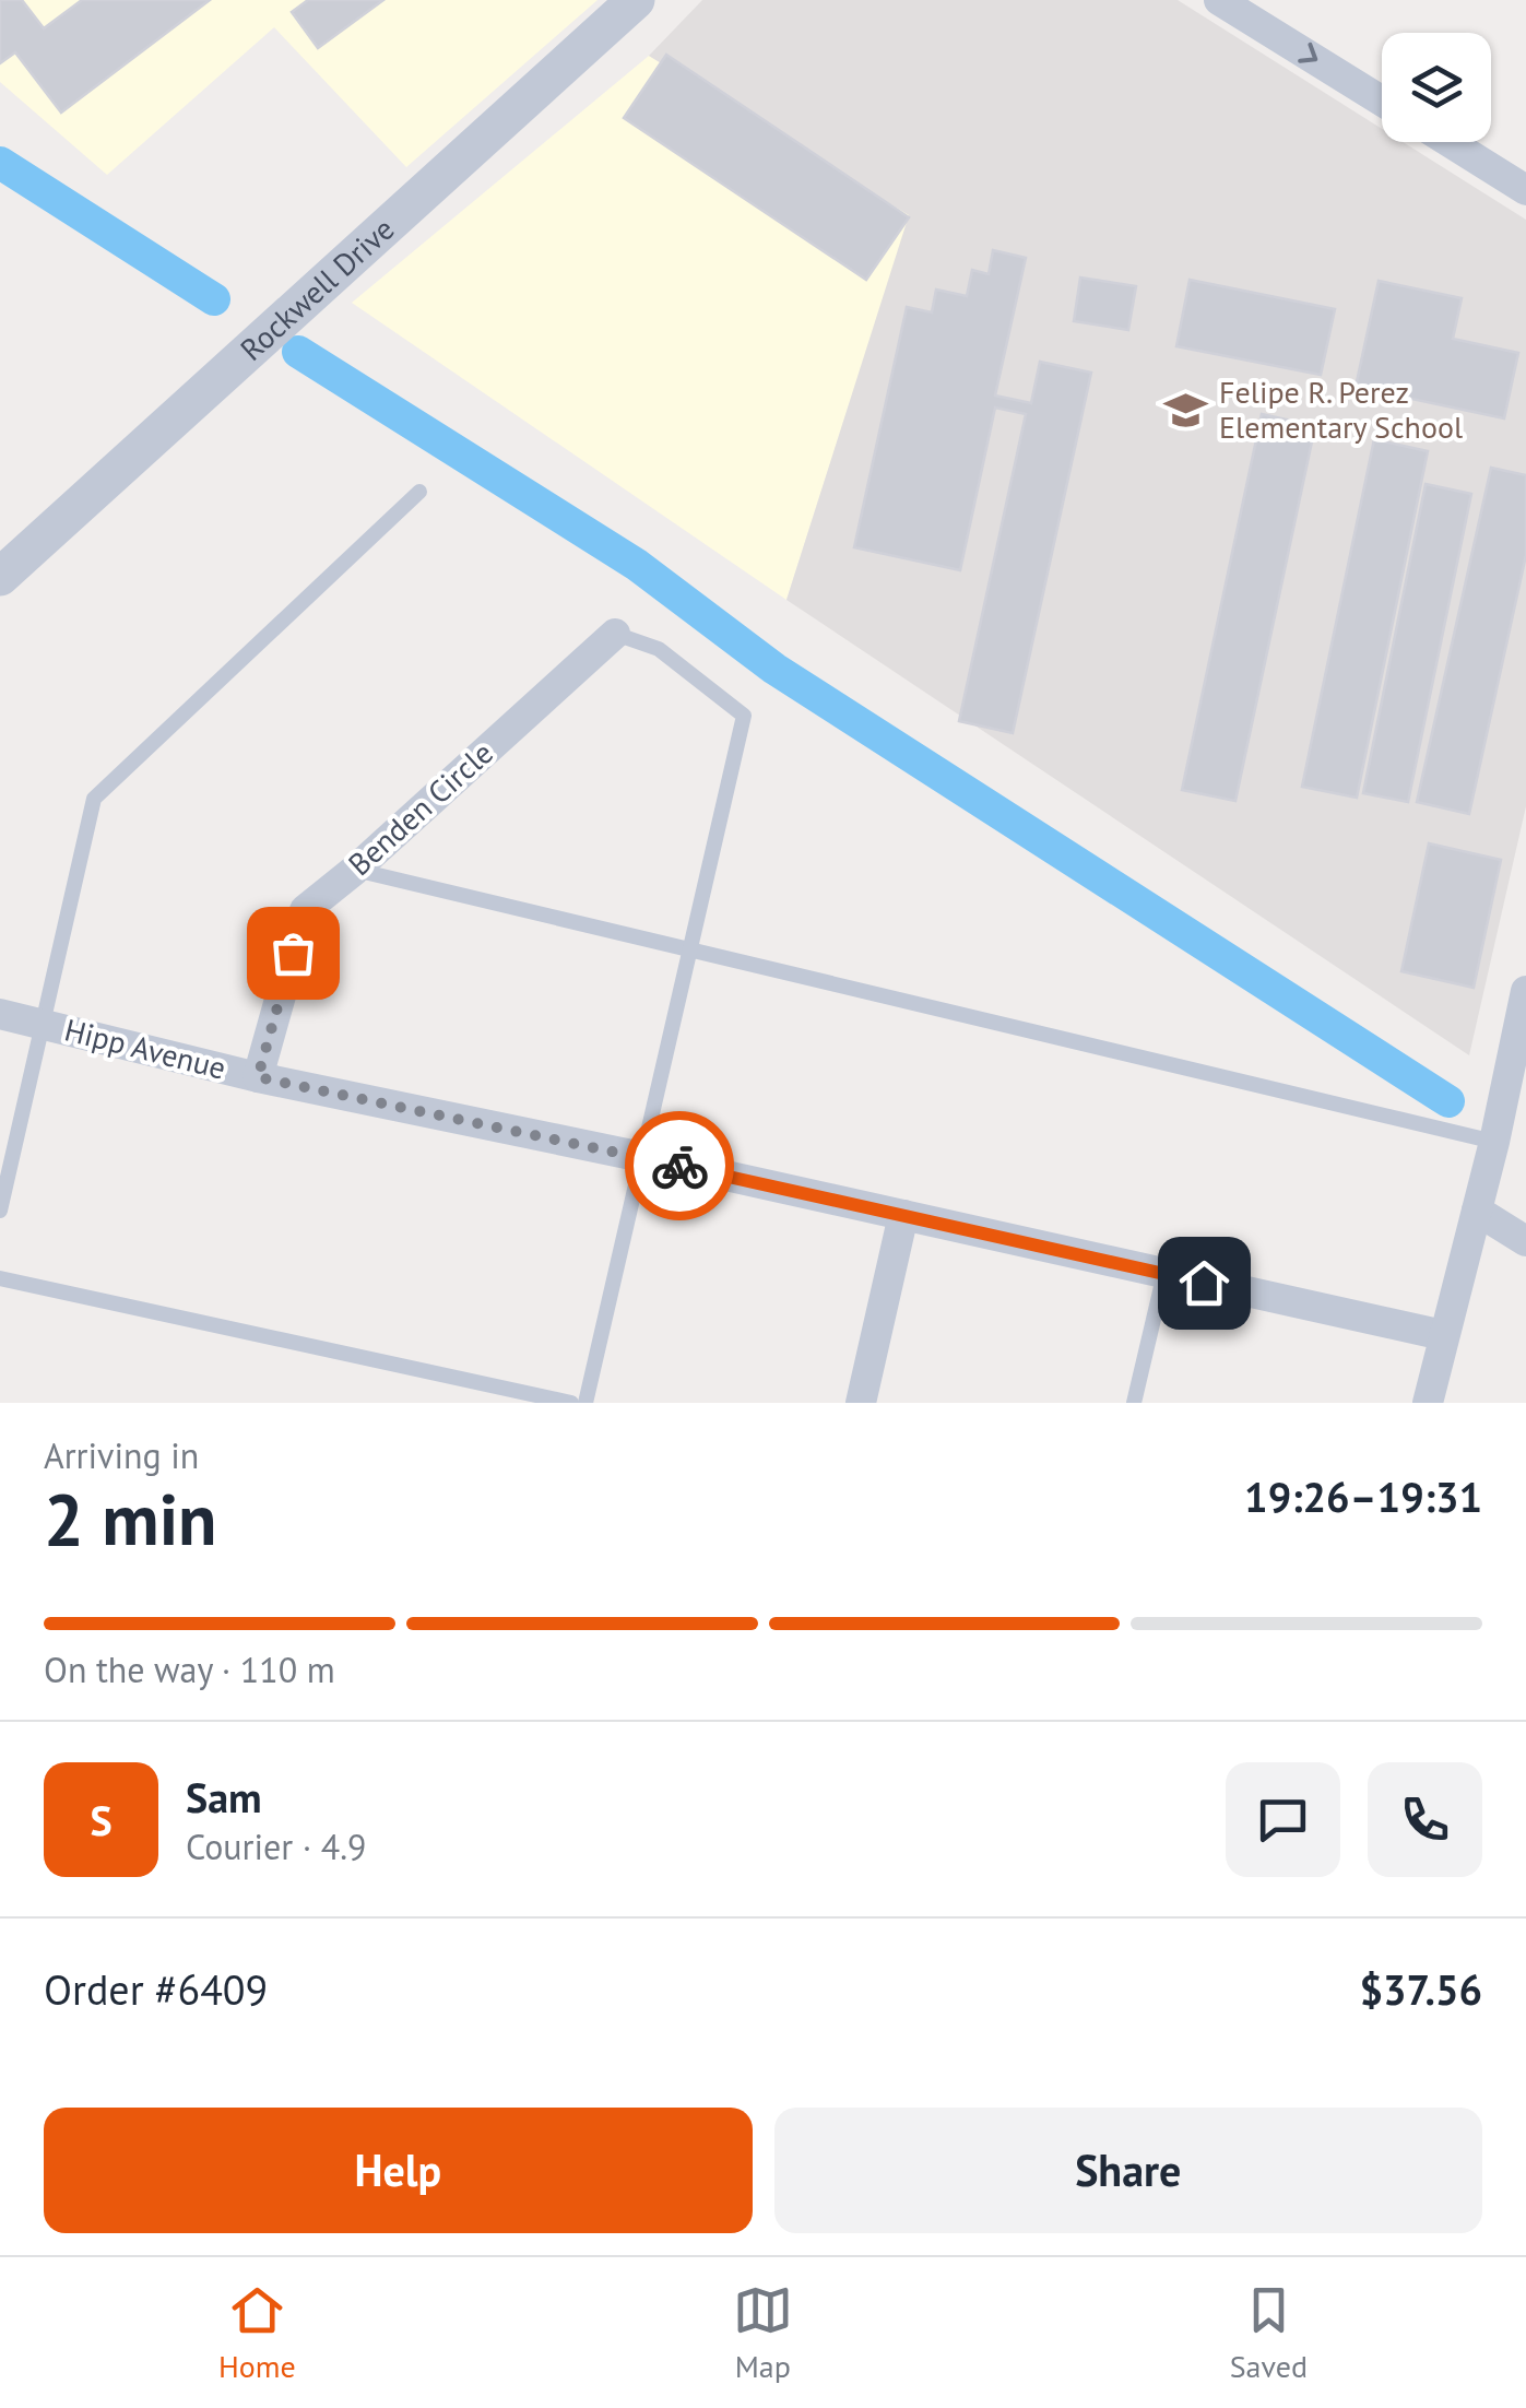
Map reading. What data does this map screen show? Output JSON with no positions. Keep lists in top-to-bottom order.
{
  "streets": {
    "street": ["Rockwell Drive", "Benden Circle", "Hipp Avenue"]
  },
  "crossings": [
    ["Benden Circle", "Hipp Avenue"]
  ],
  "places": {
    "school or university": ["Felipe R. Perez Elementary School"]
  },
  "page": {
    "heading": ["2 min", "Arriving in", "19:26–19:31"],
    "panel": [
      "Sam",
      "Courier · 4.9",
      "Order #6409",
      "$37.56"
    ],
    "bar": "On the way · 110 m",
    "round": "S",
    "buttons": ["Help", "Share"],
    "tabs": ["Home", "Map", "Saved"]
  }
}
